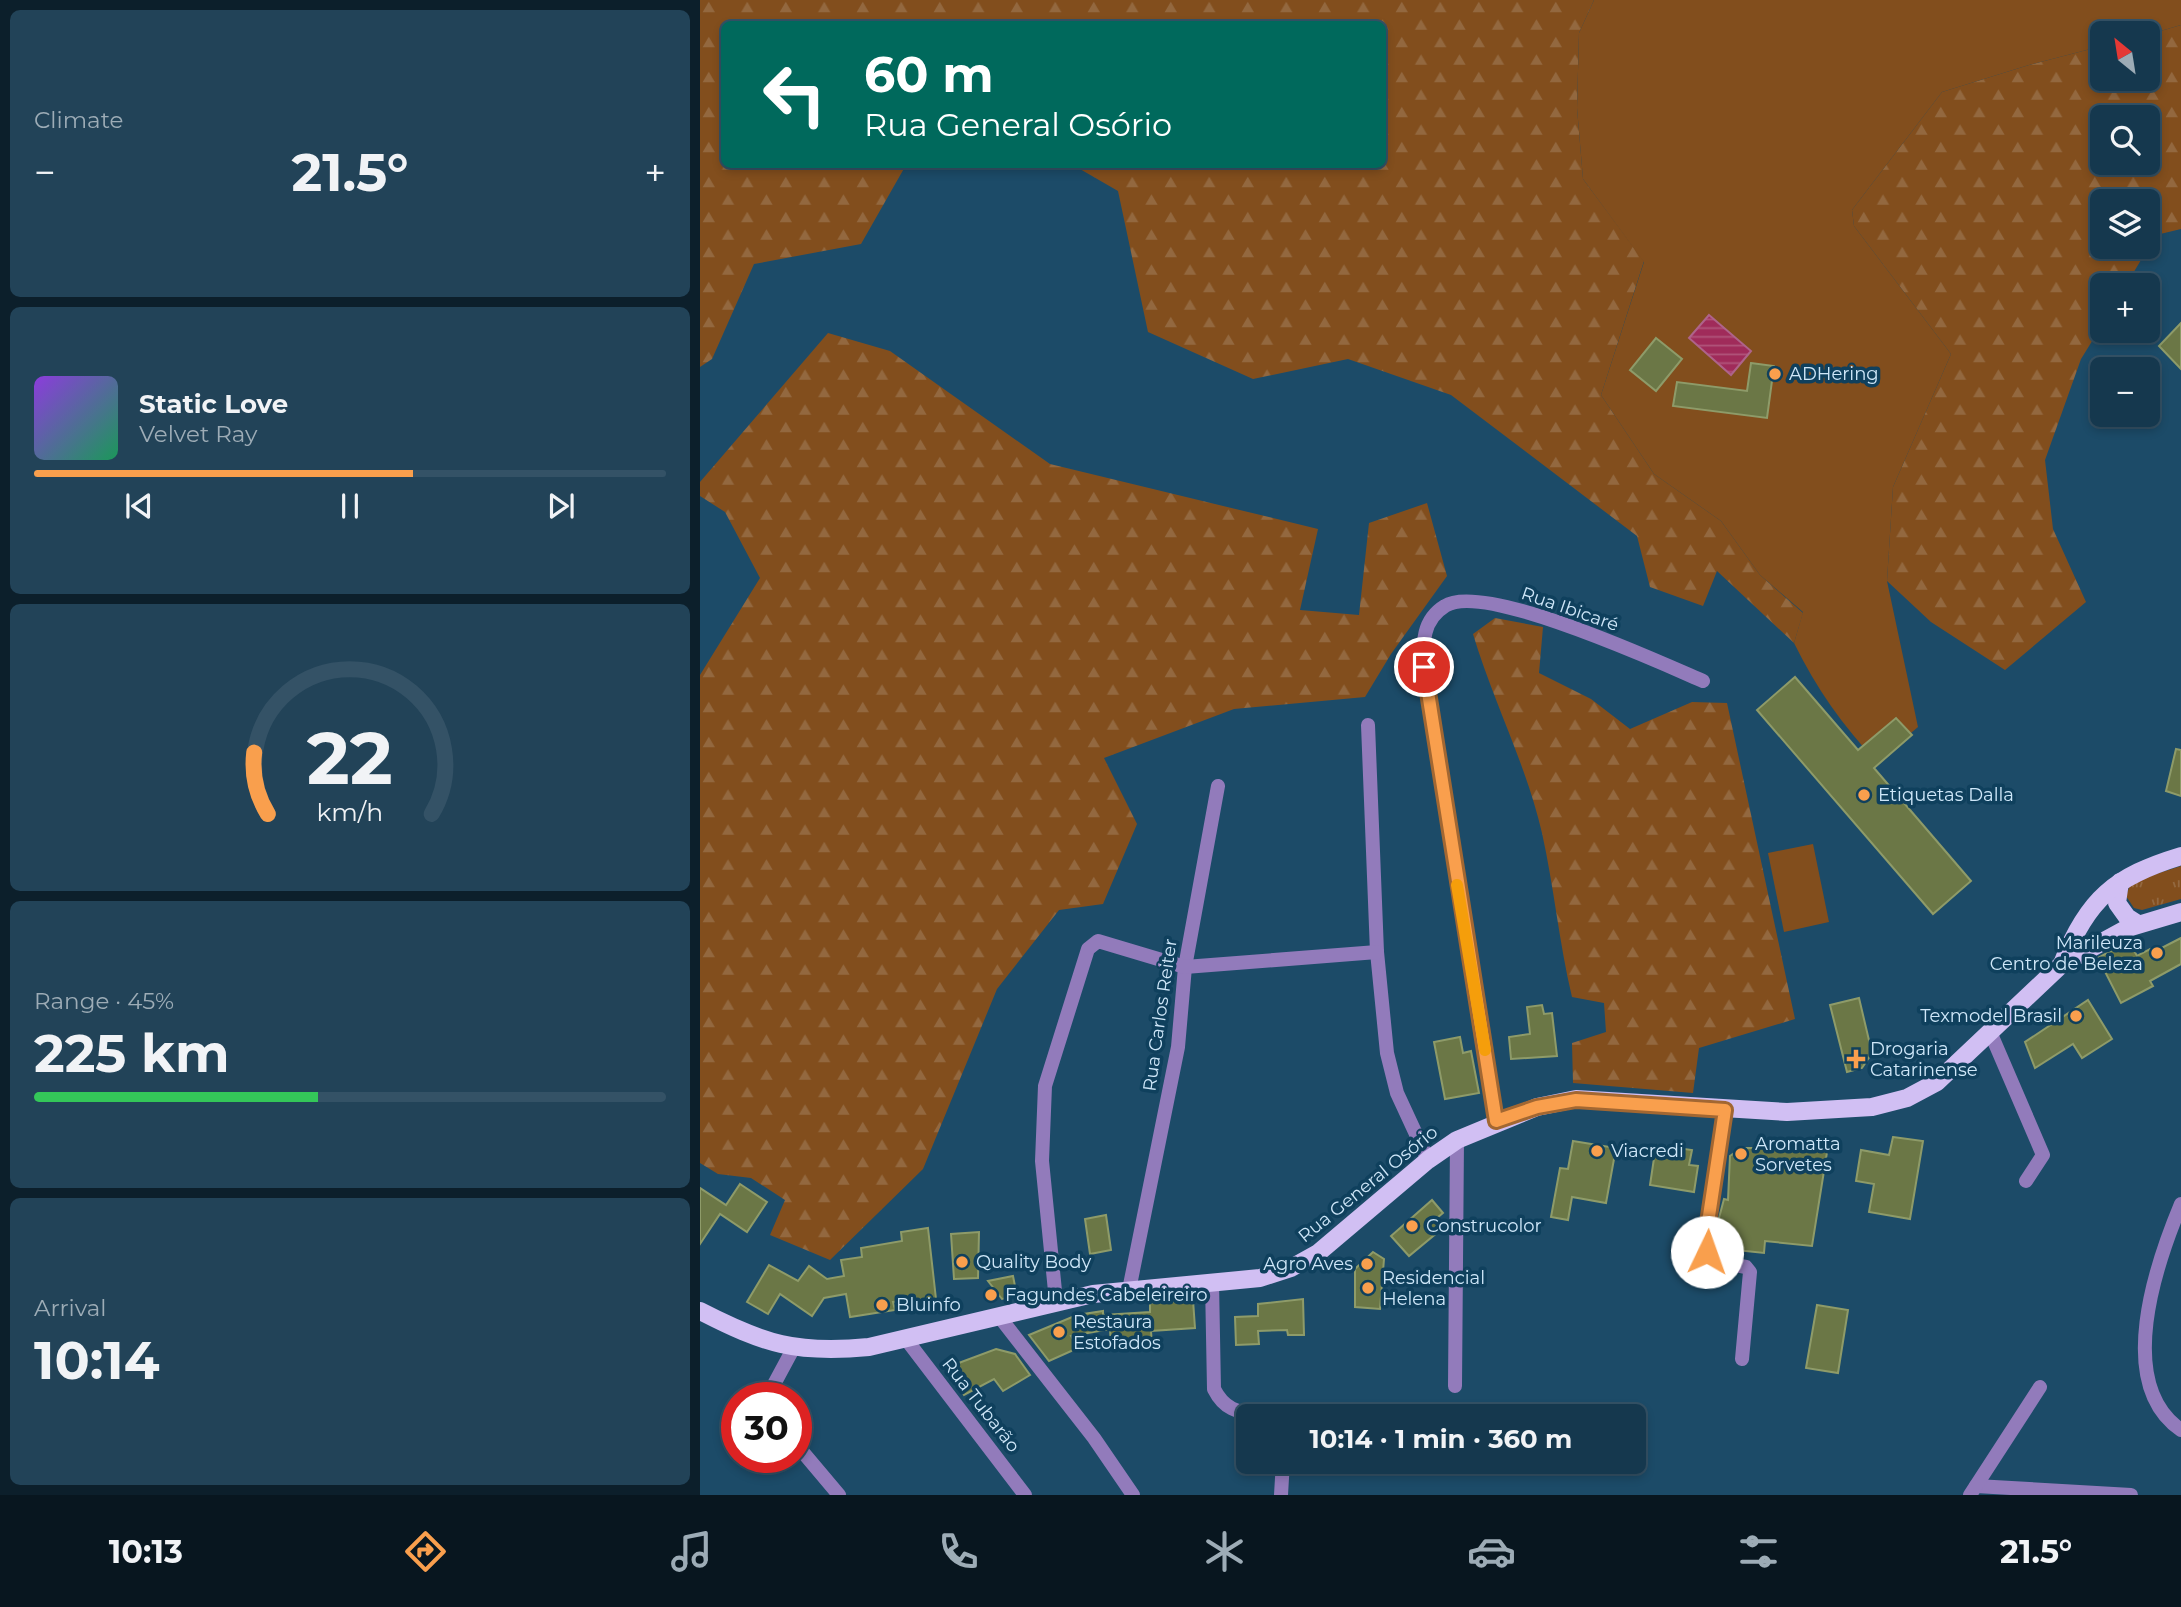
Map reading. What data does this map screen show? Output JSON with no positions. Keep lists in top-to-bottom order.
{
  "streets": {
    "main road": ["Rua General Osório"],
    "street": ["Rua Ibicaré", "Rua Carlos Reiter", "Rua Tubarão"]
  },
  "crossings": [
    ["Rua Ibicaré", "Rua General Osório"],
    ["Rua Carlos Reiter", "Rua General Osório"],
    ["Rua General Osório", "Rua Tubarão"]
  ],
  "places": {
    "other": [
      "ADHering",
      "Etiquetas Dalla",
      "Marileuza Centro de Beleza",
      "Texmodel Brasil",
      "Viacredi",
      "Aromatta Sorvetes",
      "Construcolor",
      "Quality Body",
      "Agro Aves",
      "Residencial Helena",
      "Fagundes Cabeleireiro",
      "Bluinfo",
      "Restaura Estofados"
    ],
    "health": ["Drogaria Catarinense"]
  },
  "north": "top left",
  "page": {
    "tile": [
      "Climate",
      ["Range · 45%", "225 km"],
      ["Arrival", "10:14"]
    ],
    "map_buttons": ["+", "−"],
    "turn": ["60 m", "Rua General Osório"],
    "heat": ["−", "21.5°", "+"],
    "song": ["Static Love", "Velvet Ray"],
    "limit": "30",
    "trip": "10:14 · 1 min · 360 m",
    "tabs": ["10:13", "21.5°"],
    "gauge": ["22", "km/h"]
  }
}
